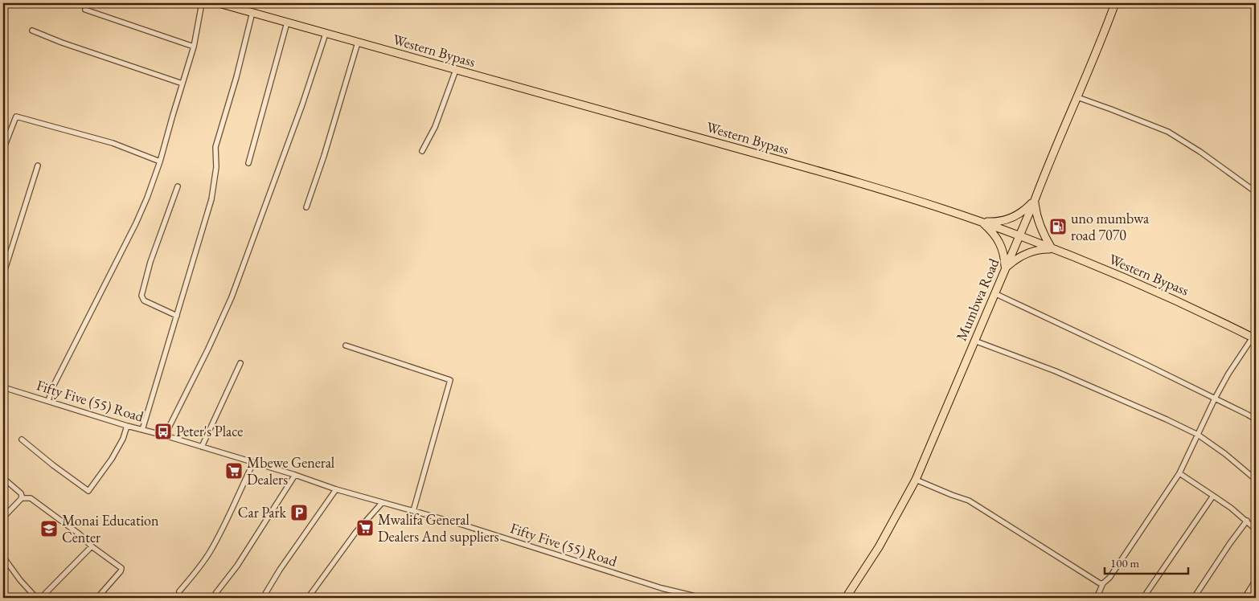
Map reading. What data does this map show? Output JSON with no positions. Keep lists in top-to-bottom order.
{
  "streets": {
    "main road": ["Western Bypass", "Mumbwa Road"],
    "street": ["Fifty Five (55) Road"]
  },
  "crossings": [
    ["Western Bypass", "Mumbwa Road"]
  ],
  "places": {
    "fuel station": ["uno mumbwa road 7070"],
    "bus stop": ["Peter's Place"],
    "supermarket": ["Mbewe General Dealers", "Mwalifa General Dealers And suppliers"],
    "parking": ["Car Park"],
    "school or university": ["Monai Education Center"]
  },
  "scale_bar": "100 m"
}
